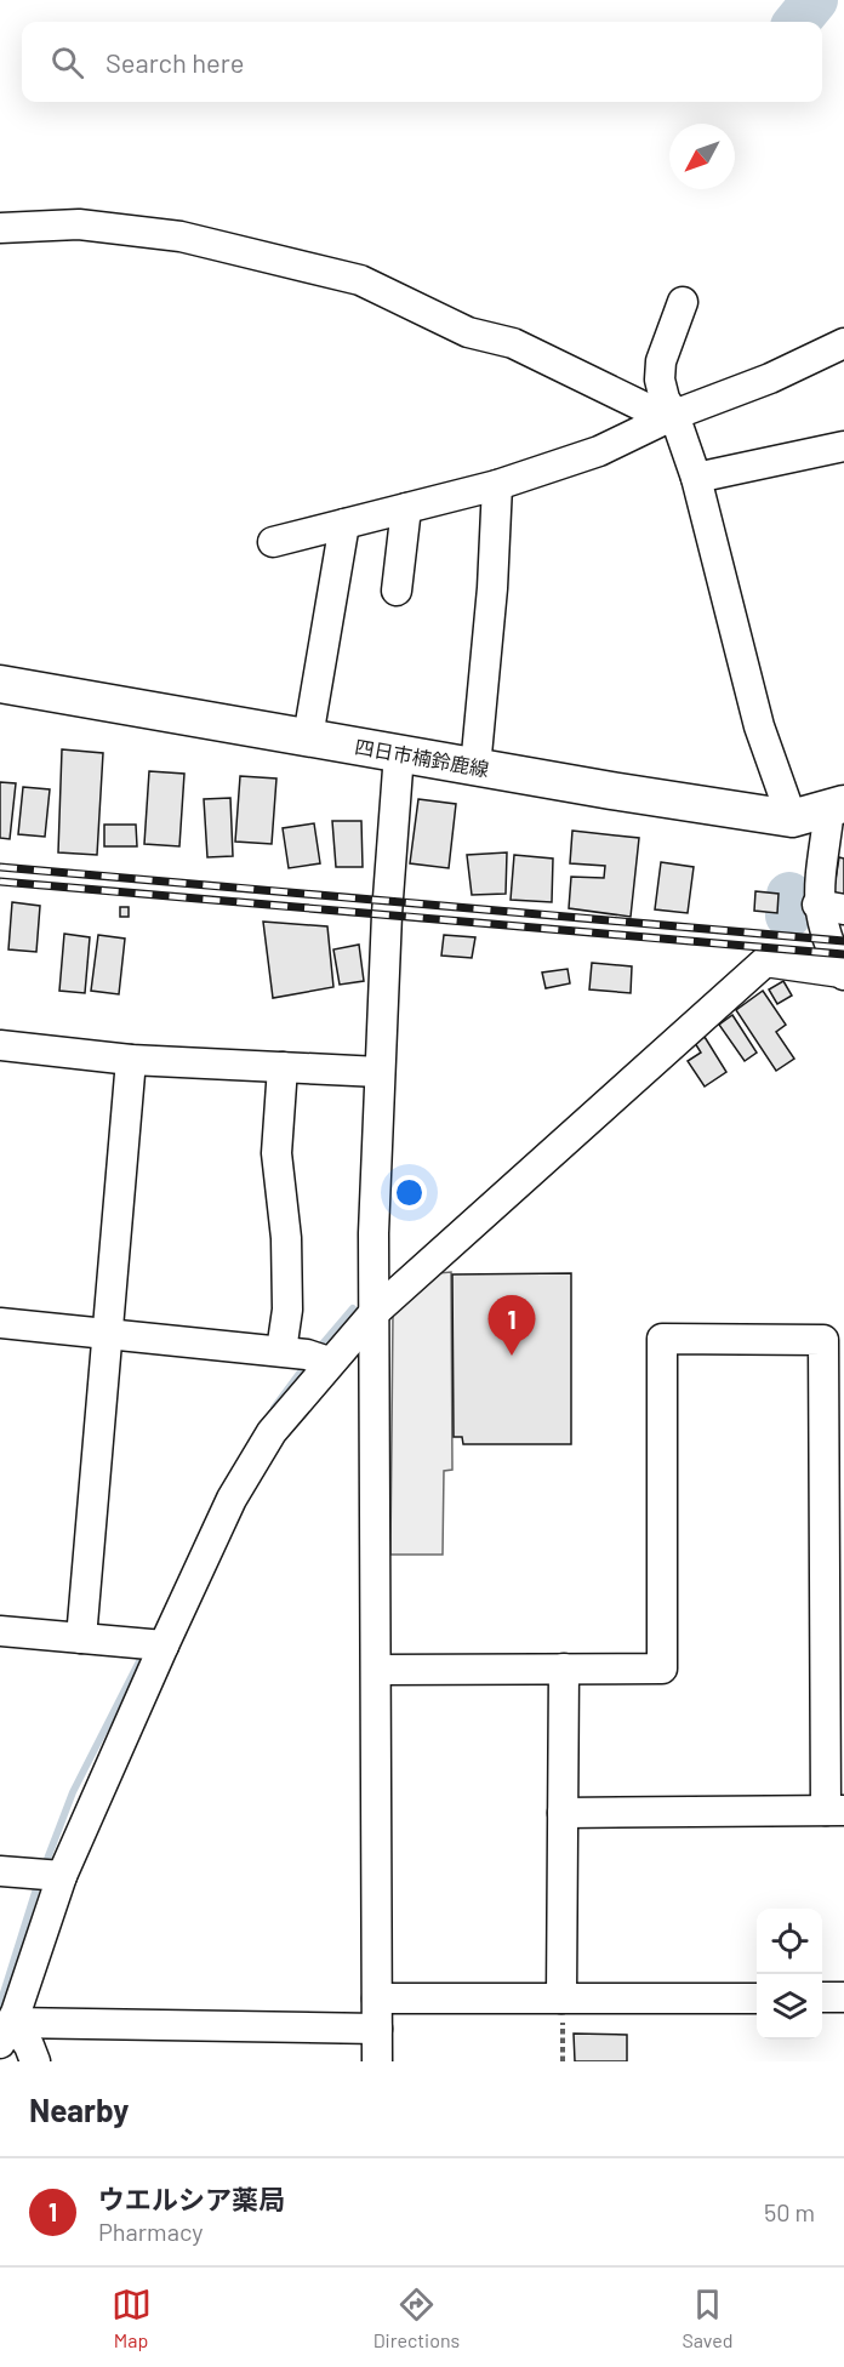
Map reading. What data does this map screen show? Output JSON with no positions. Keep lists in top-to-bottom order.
{
  "streets": {
    "main road": ["四日市楠鈴鹿線"]
  },
  "north": "bottom left",
  "page": {
    "search": "Search here",
    "pins": "1",
    "heading": "Nearby",
    "list": [
      {
        "mark": "1",
        "name": "ウエルシア薬局",
        "note": "Pharmacy",
        "value": "50 m"
      }
    ],
    "nav": ["Map", "Directions", "Saved"]
  }
}
